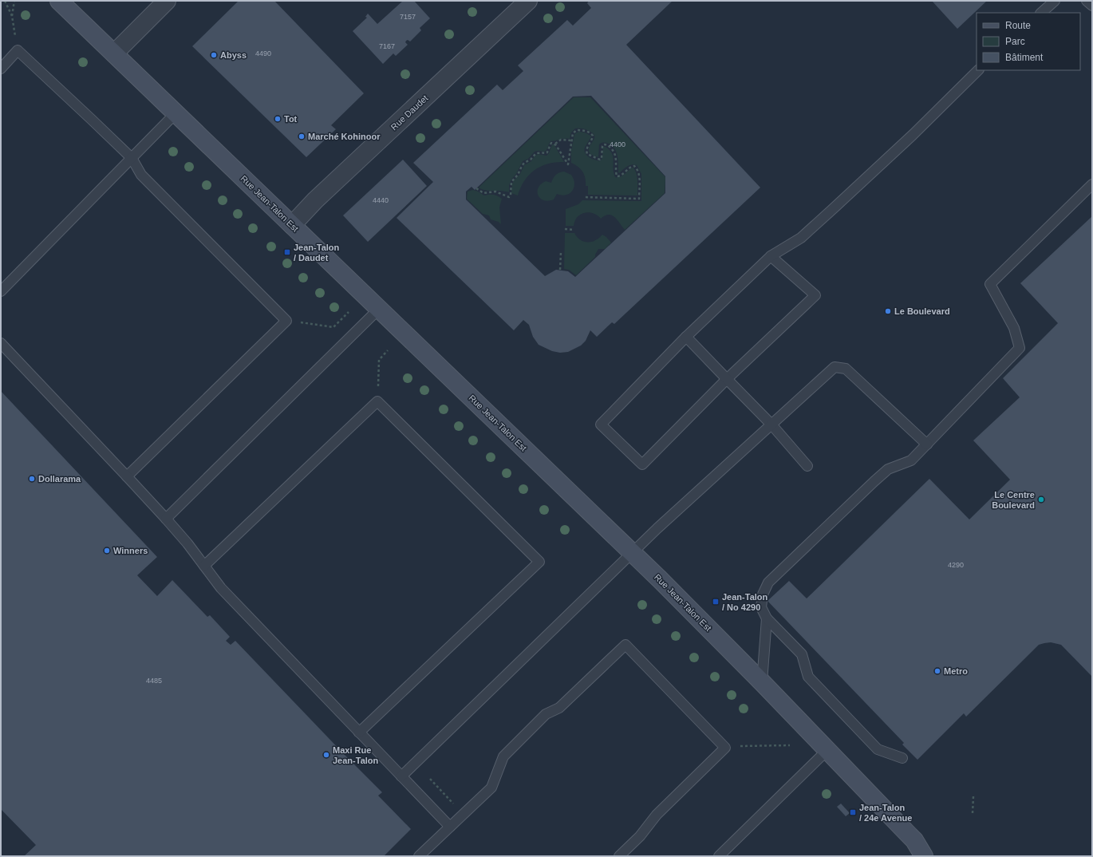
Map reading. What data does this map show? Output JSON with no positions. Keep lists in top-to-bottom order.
{
  "streets": {
    "main road": ["Rue Jean-Talon Est"],
    "street": ["Rue Daudet"]
  },
  "crossings": [
    ["Rue Daudet", "Rue Jean-Talon Est"]
  ],
  "places": {
    "other": [
      "Abyss",
      "Tot",
      "Marché Kohinoor",
      "Le Boulevard",
      "Dollarama",
      "Le Centre Boulevard",
      "Winners",
      "Metro",
      "Maxi Rue Jean-Talon"
    ],
    "transit": ["Jean-Talon / Daudet", "Jean-Talon / No 4290", "Jean-Talon / 24e Avenue"]
  },
  "house_numbers": [
    "7157",
    "7167",
    "4490",
    "4400",
    "4440",
    "4290",
    "4485"
  ],
  "legend": ["Route", "Parc", "Bâtiment"]
}
